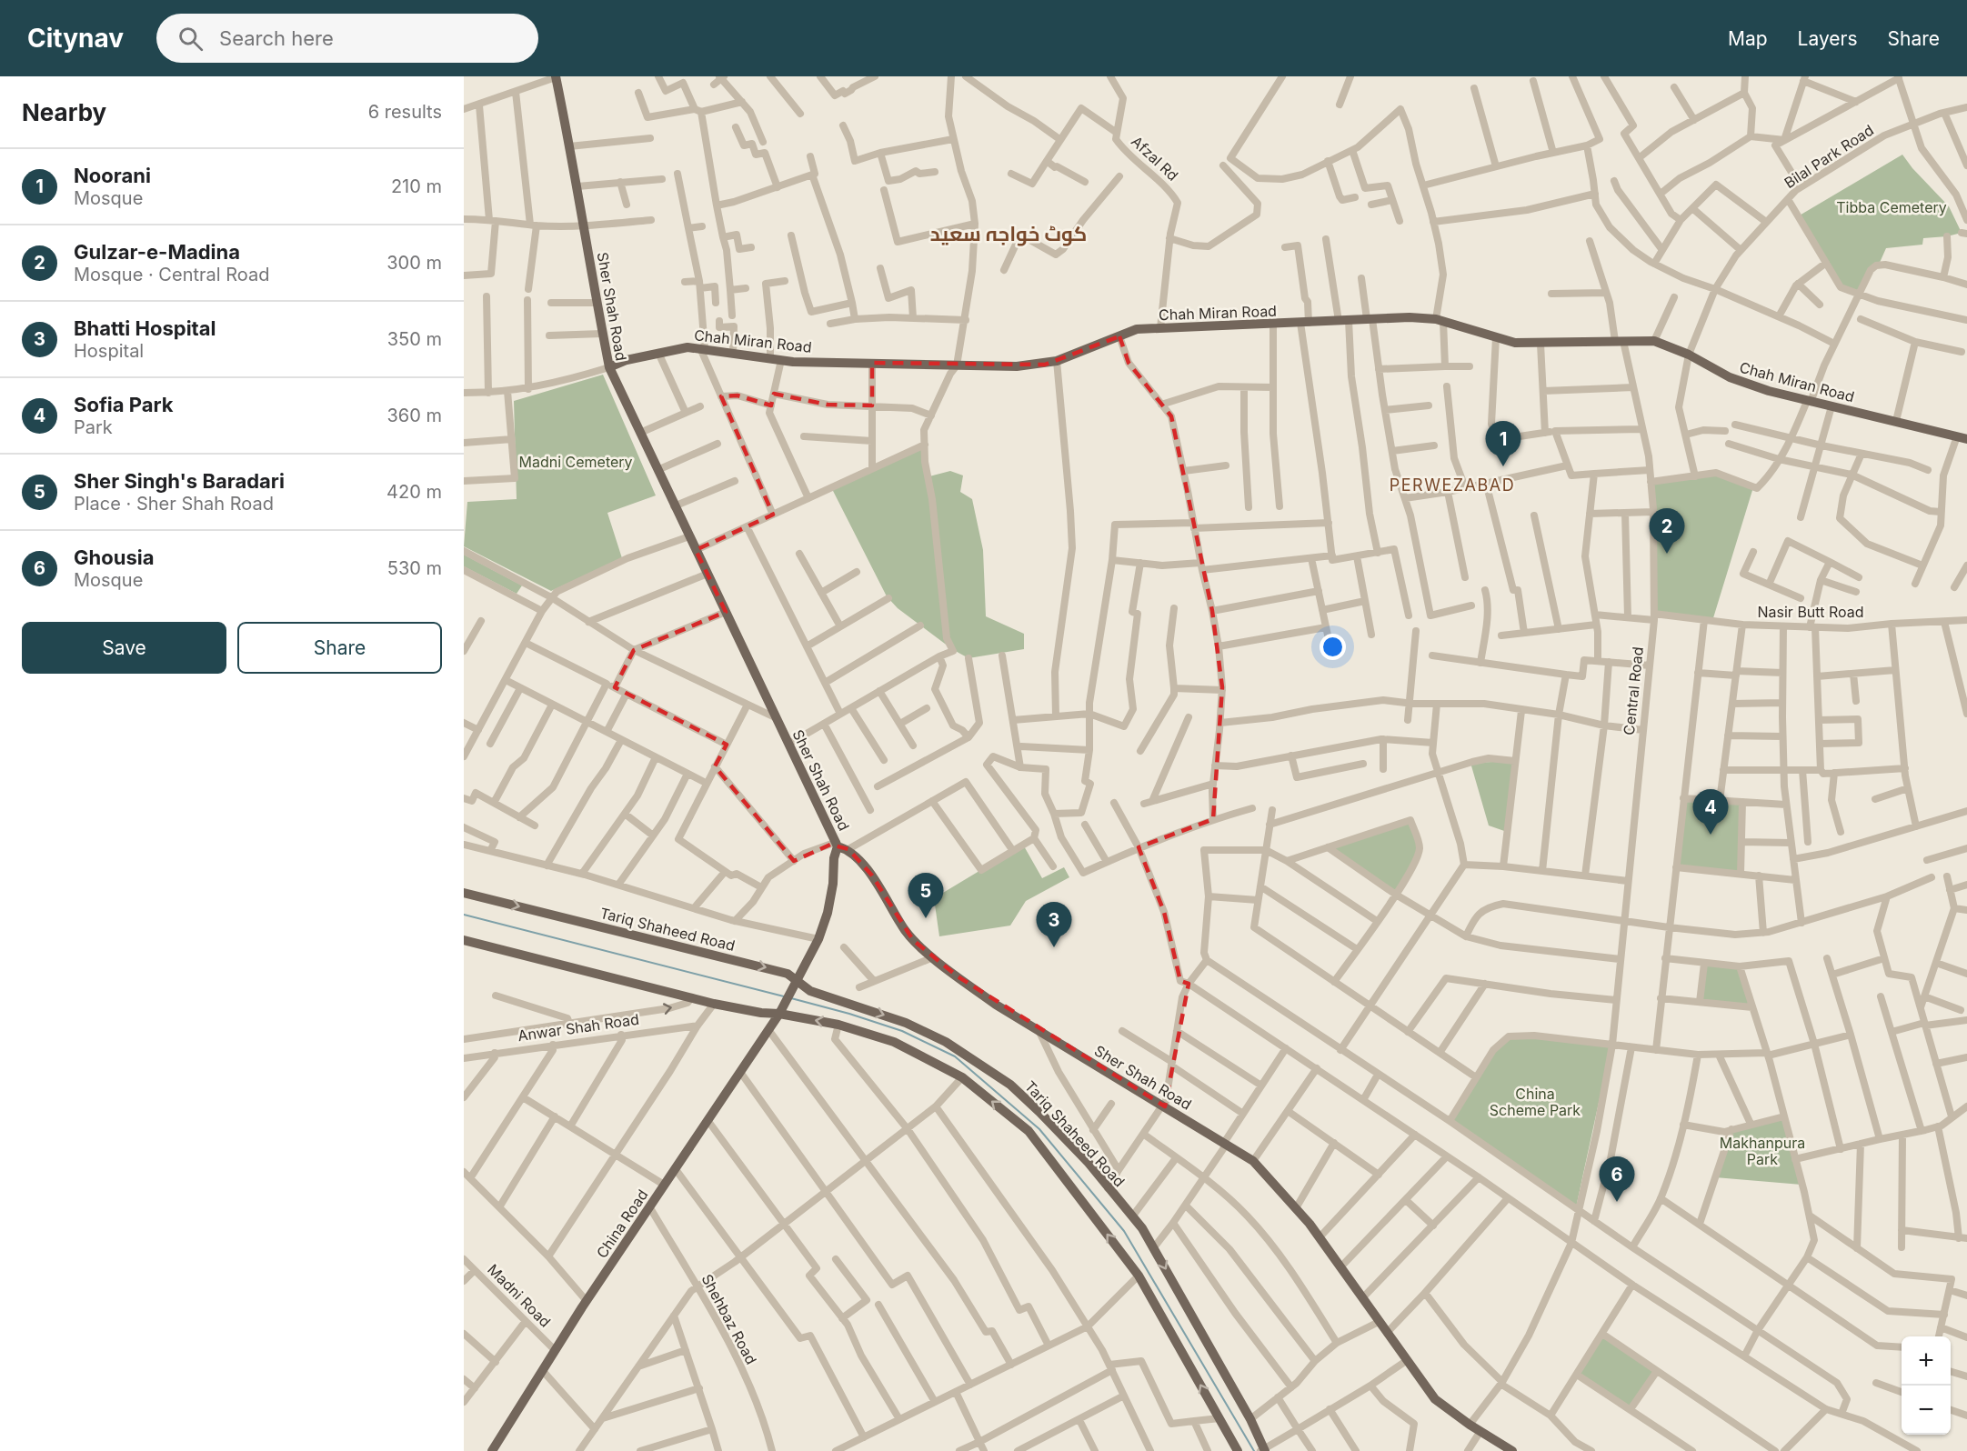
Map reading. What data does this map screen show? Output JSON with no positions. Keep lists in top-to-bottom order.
{
  "streets": {
    "main road": [
      "Sher Shah Road",
      "Chah Miran Road",
      "Tariq Shaheed Road",
      "China Road"
    ],
    "street": [
      "Bilal Park Road",
      "Afzal Rd",
      "Nasir Butt Road",
      "Central Road",
      "Anwar Shah Road",
      "Madni Road",
      "Shehbaz Road"
    ]
  },
  "crossings": [
    ["Bilal Park Road", "Chah Miran Road"],
    ["Afzal Rd", "Chah Miran Road"],
    ["Sher Shah Road", "Chah Miran Road"],
    ["Sher Shah Road", "Central Road"],
    ["Chah Miran Road", "Central Road"],
    ["Nasir Butt Road", "Central Road"],
    ["Tariq Shaheed Road", "China Road"],
    ["China Road", "Madni Road"],
    ["China Road", "Shehbaz Road"]
  ],
  "districts": ["کوٹ خواجہ سعید", "PERWEZABAD"],
  "parks": [
    "Tibba Cemetery",
    "Madni Cemetery",
    "China Scheme Park",
    "Makhanpura Park"
  ],
  "page": {
    "header": "Citynav",
    "search": "Search here",
    "nav": ["Map", "Layers", "Share"],
    "heading": ["Nearby", "6 results"],
    "list": [
      {
        "mark": "1",
        "name": "Noorani",
        "note": "Mosque",
        "value": "210 m"
      },
      {
        "mark": "2",
        "name": "Gulzar-e-Madina",
        "note": "Mosque · Central Road",
        "value": "300 m"
      },
      {
        "mark": "3",
        "name": "Bhatti Hospital",
        "note": "Hospital",
        "value": "350 m"
      },
      {
        "mark": "4",
        "name": "Sofia Park",
        "note": "Park",
        "value": "360 m"
      },
      {
        "mark": "5",
        "name": "Sher Singh's Baradari",
        "note": "Place · Sher Shah Road",
        "value": "420 m"
      },
      {
        "mark": "6",
        "name": "Ghousia",
        "note": "Mosque",
        "value": "530 m"
      }
    ],
    "pins": [
      "1",
      "2",
      "4",
      "5",
      "3",
      "6"
    ],
    "buttons": ["Save", "Share"],
    "map_buttons": ["+", "−"]
  }
}
